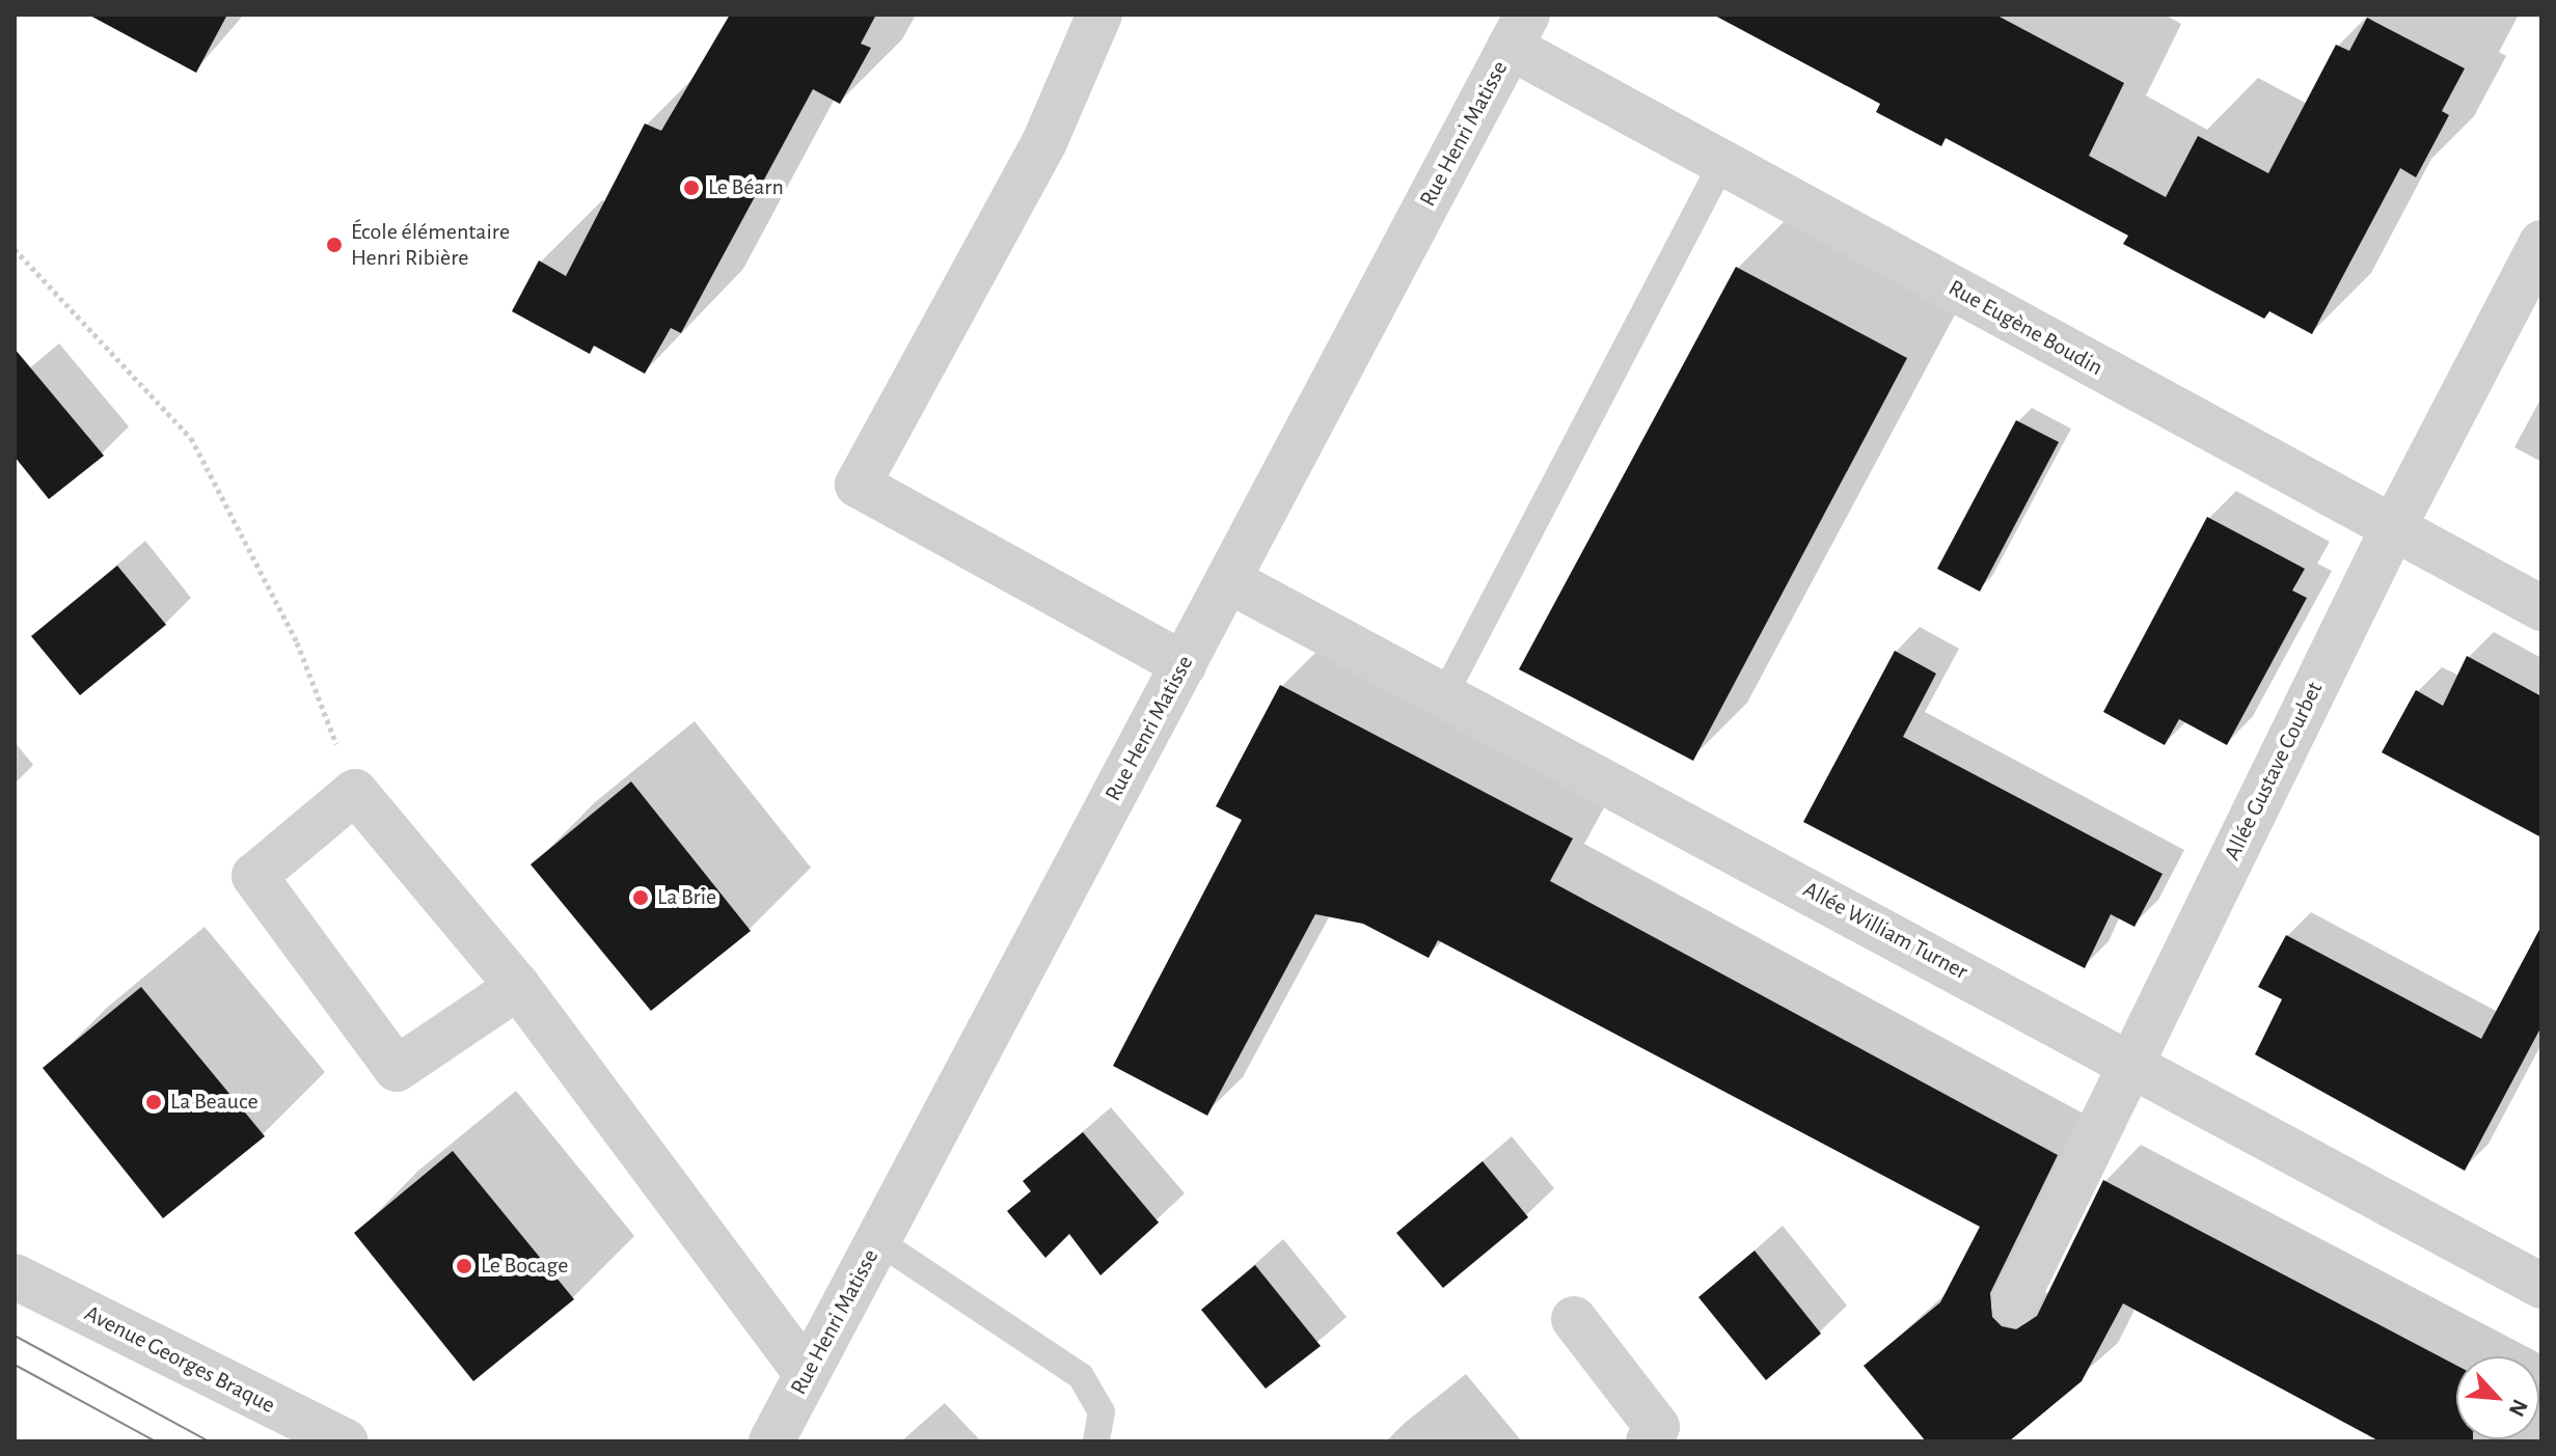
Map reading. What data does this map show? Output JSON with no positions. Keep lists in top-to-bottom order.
{
  "streets": {
    "street": [
      "Rue Henri Matisse",
      "Rue Eugène Boudin",
      "Allée Gustave Courbet",
      "Allée William Turner",
      "Avenue Georges Braque"
    ]
  },
  "crossings": [
    ["Rue Henri Matisse", "Rue Eugène Boudin"],
    ["Rue Henri Matisse", "Allée William Turner"],
    ["Rue Eugène Boudin", "Allée Gustave Courbet"],
    ["Allée Gustave Courbet", "Allée William Turner"]
  ],
  "places": [
    "Le Béarn",
    "École élémentaire Henri Ribière",
    "La Brie",
    "La Beauce",
    "Le Bocage"
  ],
  "north": "bottom right"
}
